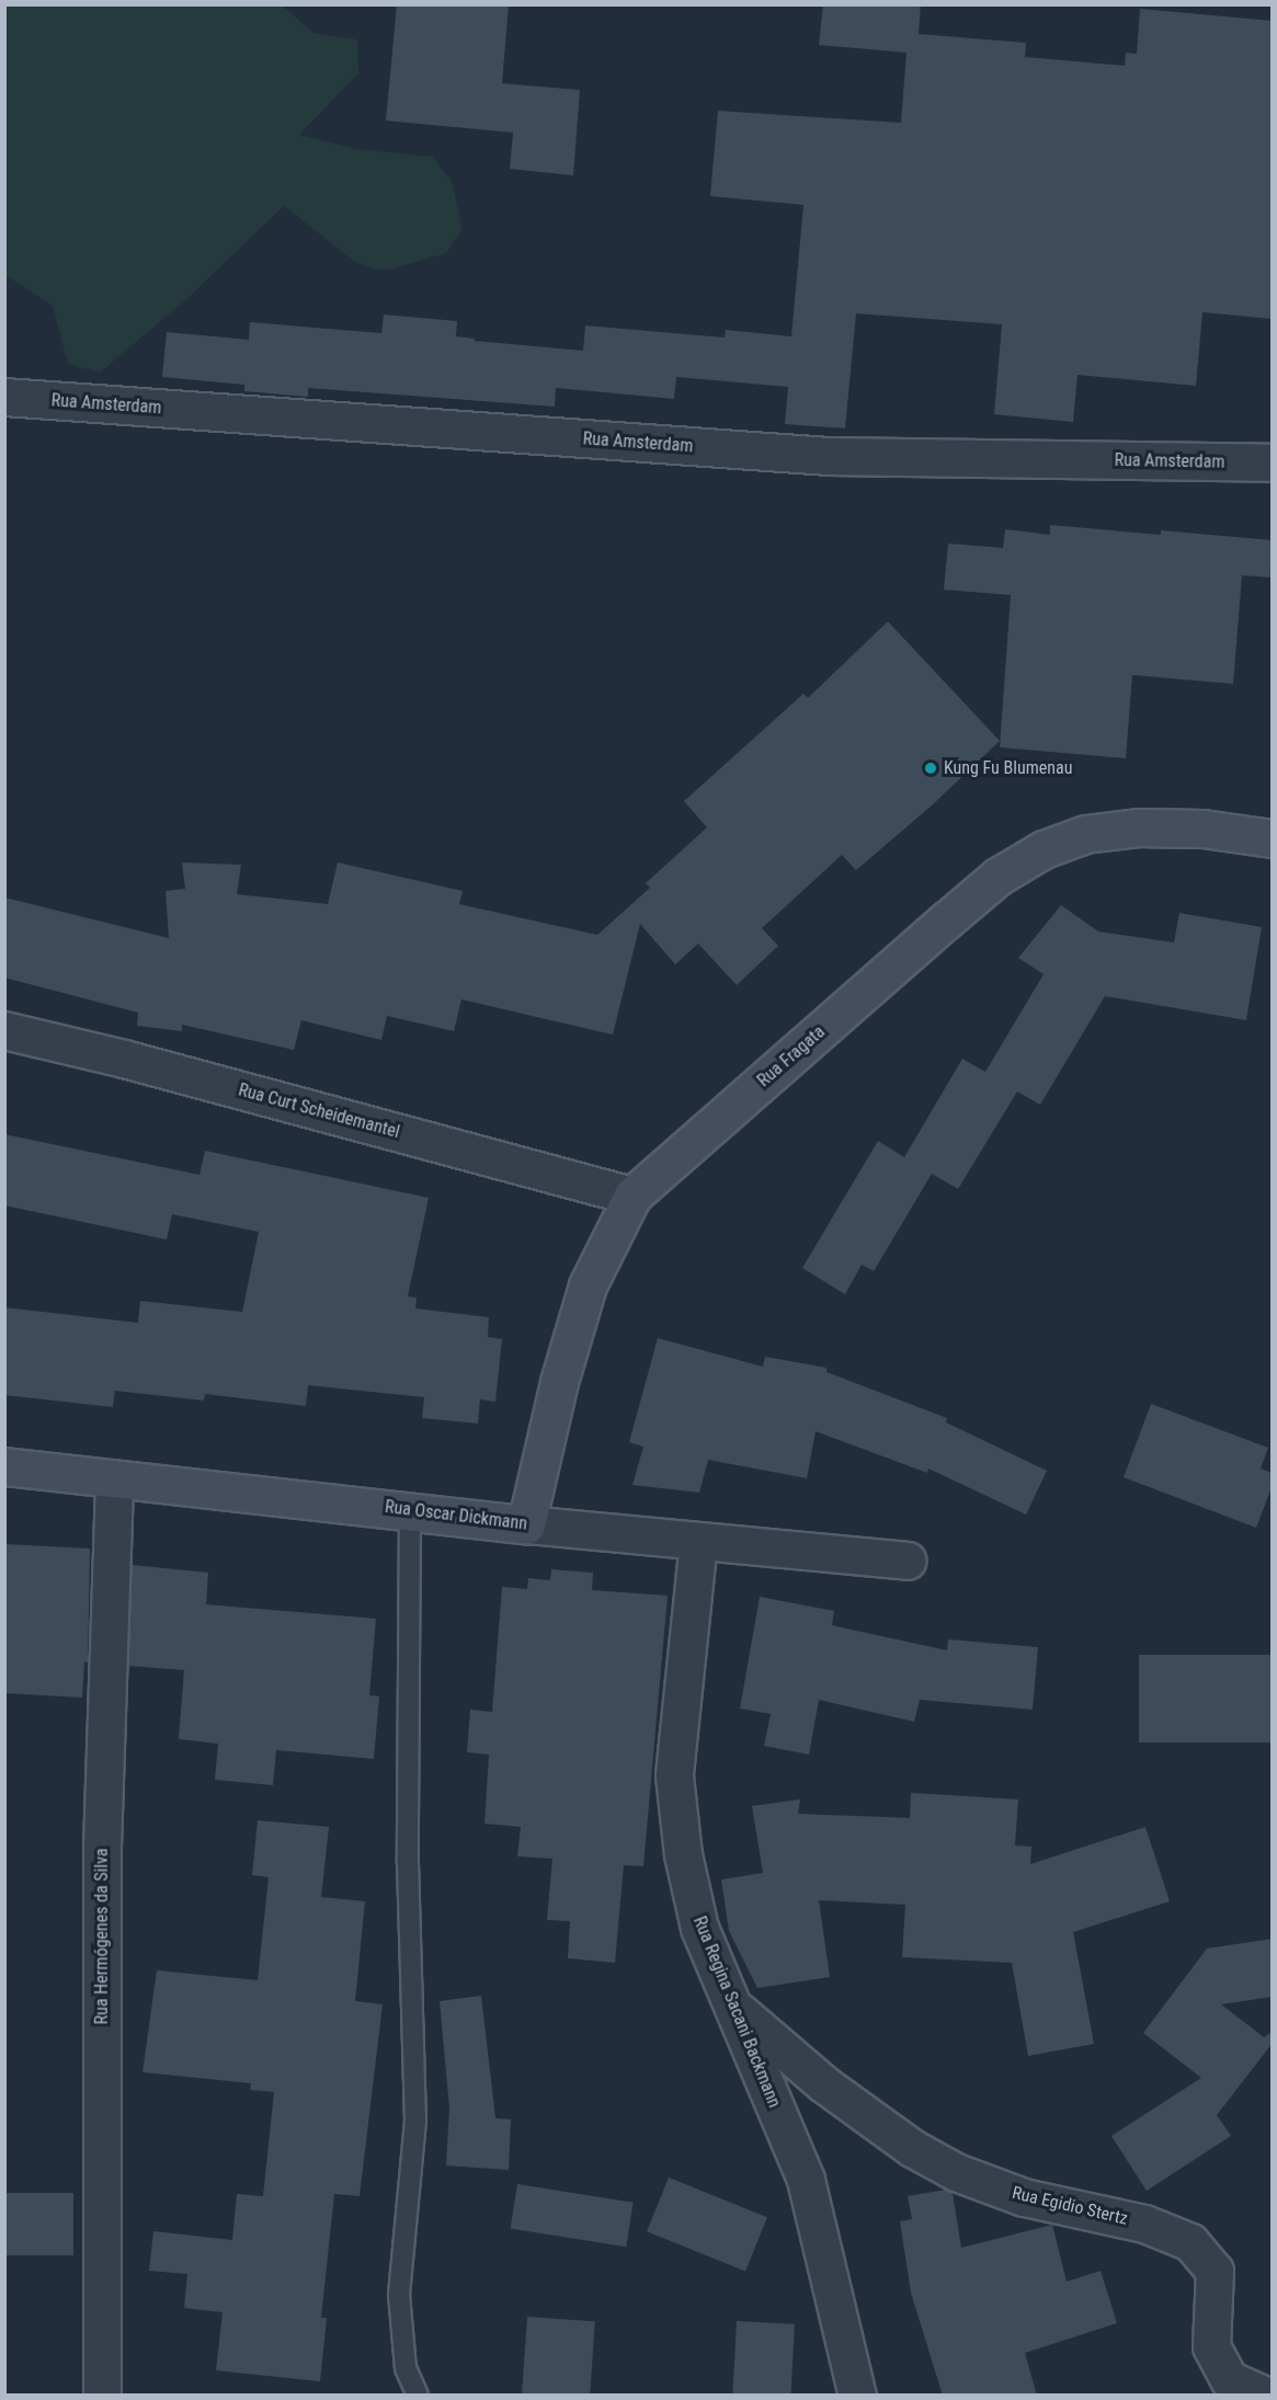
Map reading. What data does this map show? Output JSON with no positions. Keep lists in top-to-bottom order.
{
  "streets": {
    "street": [
      "Rua Amsterdam",
      "Rua Fragata",
      "Rua Curt Scheidemantel",
      "Rua Oscar Dickmann",
      "Rua Hermógenes da Silva",
      "Rua Regina Sacani Backmann",
      "Rua Egidio Stertz"
    ]
  },
  "crossings": [
    ["Rua Fragata", "Rua Curt Scheidemantel"],
    ["Rua Fragata", "Rua Oscar Dickmann"],
    ["Rua Oscar Dickmann", "Rua Hermógenes da Silva"],
    ["Rua Oscar Dickmann", "Rua Regina Sacani Backmann"],
    ["Rua Regina Sacani Backmann", "Rua Egidio Stertz"]
  ],
  "places": ["Kung Fu Blumenau"]
}
